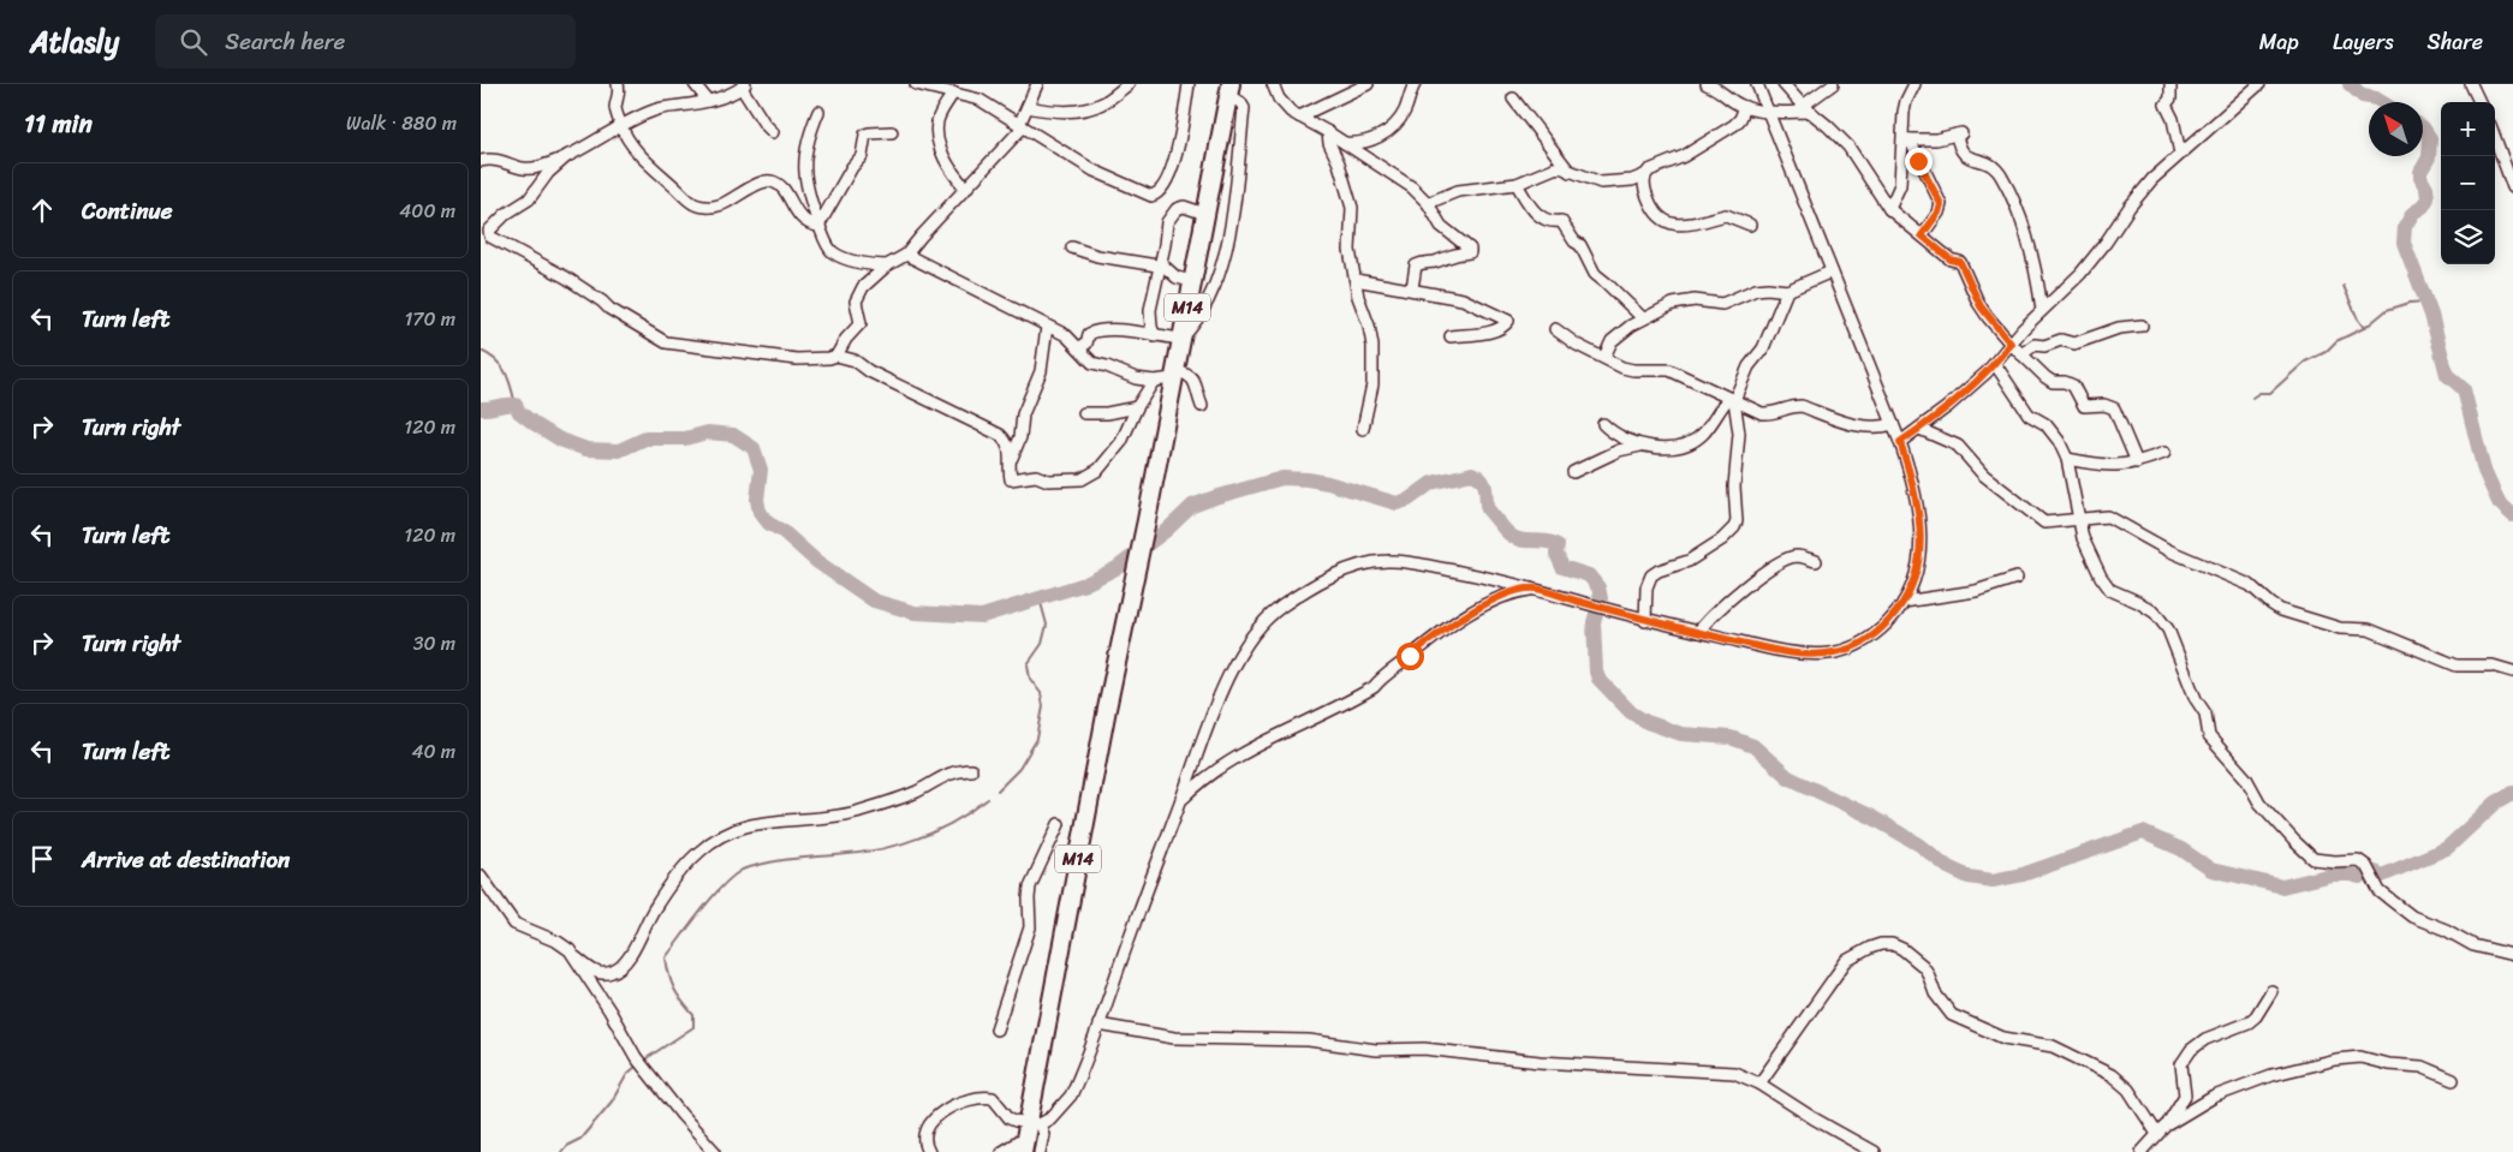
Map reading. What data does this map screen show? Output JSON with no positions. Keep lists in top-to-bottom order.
{
  "streets": {
    "highway": ["M14"]
  },
  "north": "top left",
  "page": {
    "header": "Atlasly",
    "search": "Search here",
    "nav": ["Map", "Layers", "Share"],
    "heading": ["11 min", "Walk · 880 m"],
    "map_buttons": ["+", "−"],
    "list": [
      ["Continue", "400 m"],
      ["Turn left", "170 m"],
      ["Turn right", "120 m"],
      ["Turn left", "120 m"],
      ["Turn right", "30 m"],
      ["Turn left", "40 m"],
      "Arrive at destination"
    ]
  }
}
